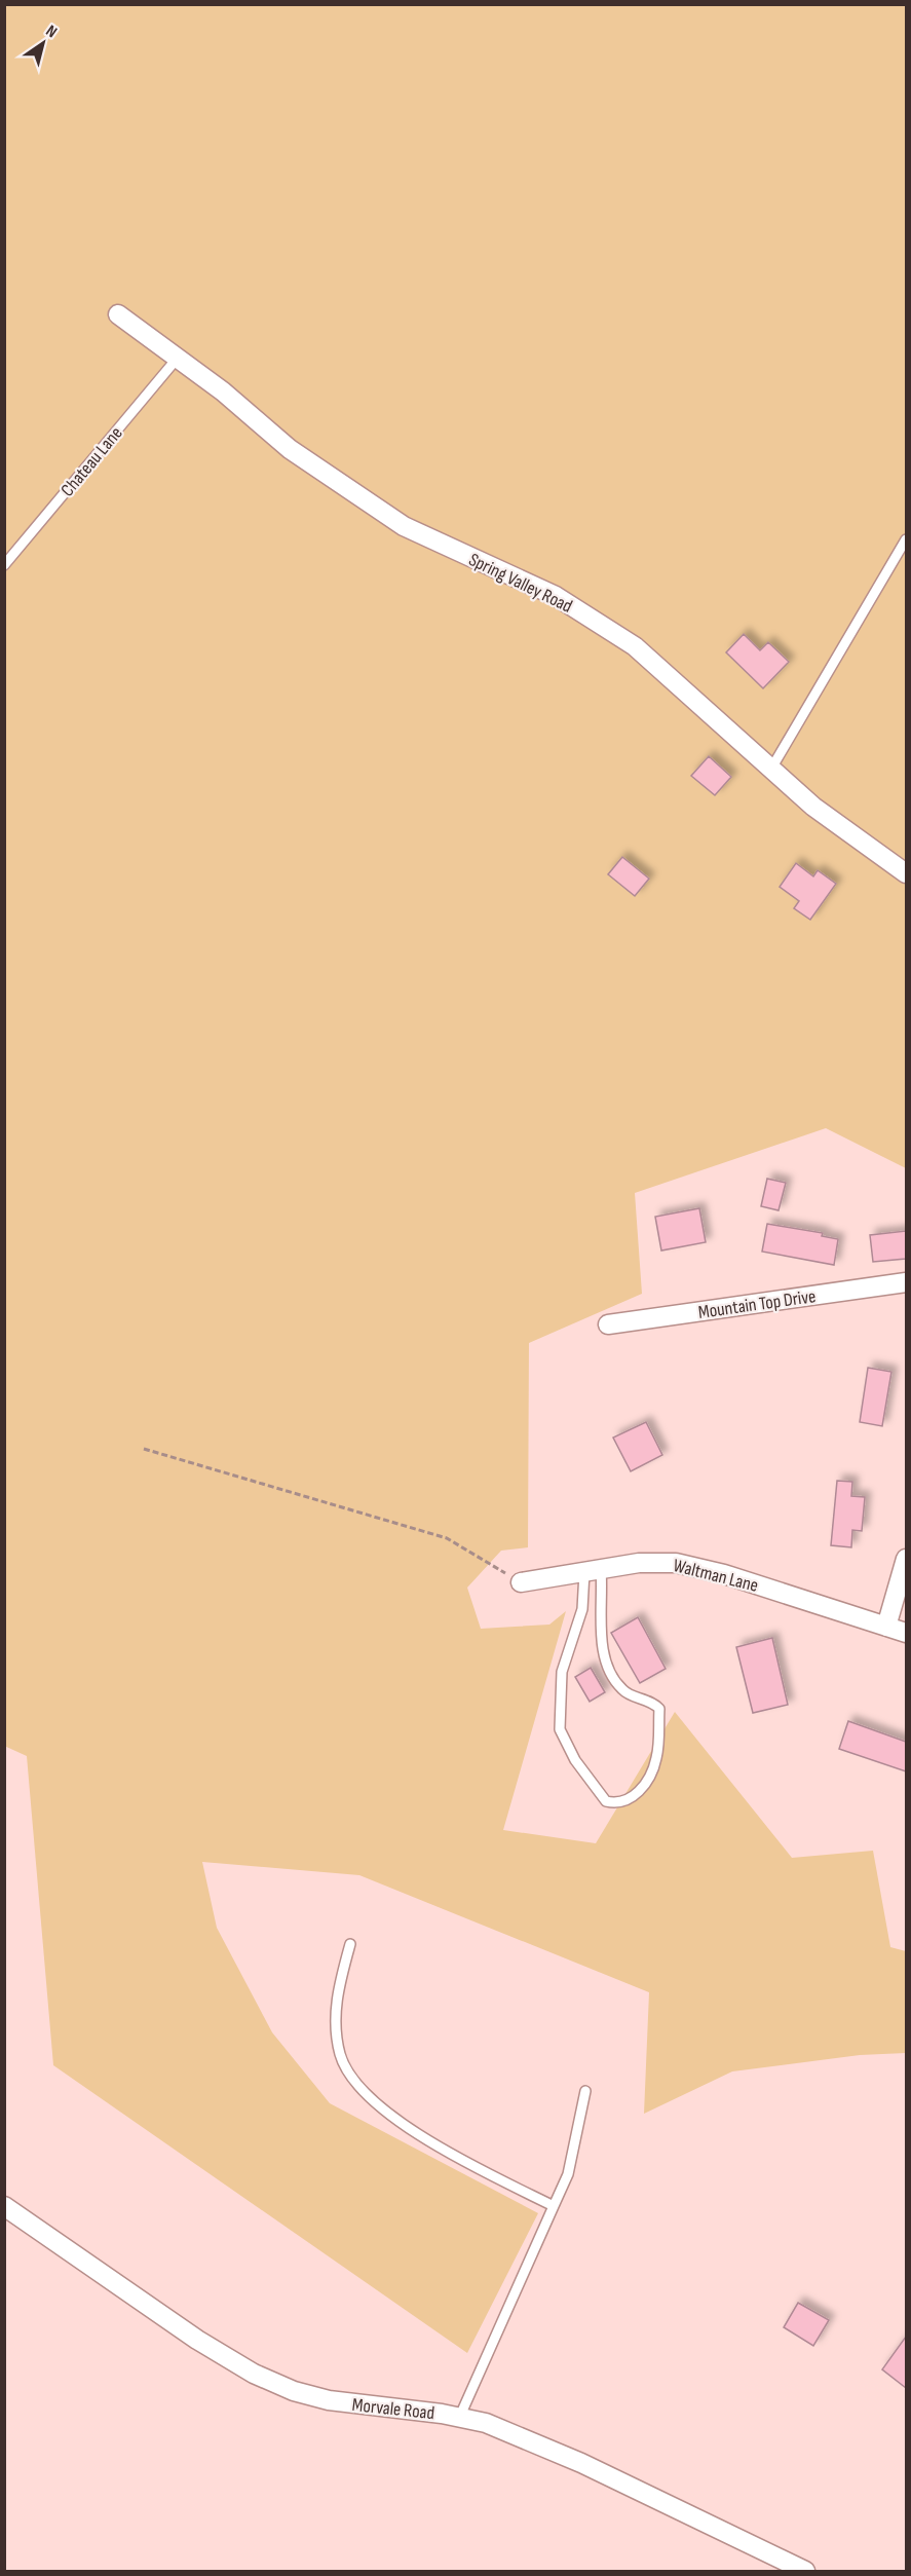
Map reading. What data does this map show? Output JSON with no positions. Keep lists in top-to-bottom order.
{
  "streets": {
    "street": [
      "Spring Valley Road",
      "Mountain Top Drive",
      "Waltman Lane",
      "Morvale Road"
    ],
    "lane": ["Chateau Lane"]
  },
  "crossings": [
    ["Chateau Lane", "Spring Valley Road"]
  ],
  "north": "top right"
}
